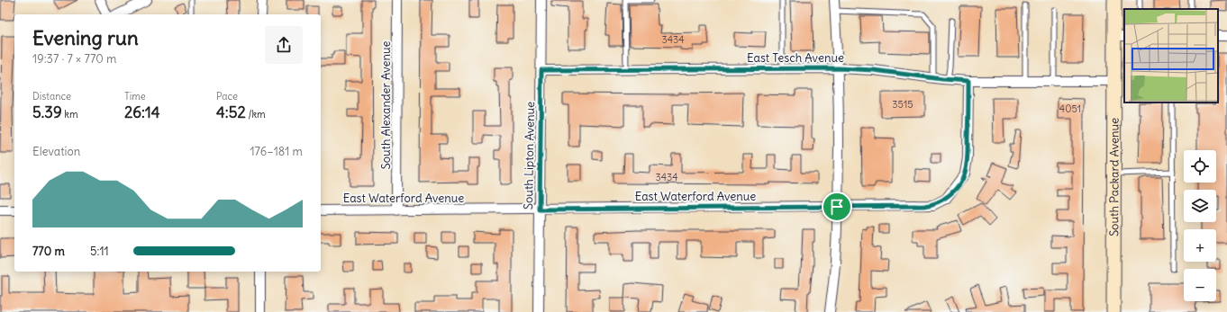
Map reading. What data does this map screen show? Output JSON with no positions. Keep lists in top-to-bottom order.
{
  "streets": {
    "street": [
      "East Tesch Avenue",
      "South Alexander Avenue",
      "South Lipton Avenue",
      "South Packard Avenue",
      "East Waterford Avenue"
    ]
  },
  "crossings": [
    ["East Tesch Avenue", "South Lipton Avenue"],
    ["East Tesch Avenue", "South Packard Avenue"],
    ["East Tesch Avenue", "East Waterford Avenue"],
    ["South Alexander Avenue", "East Waterford Avenue"],
    ["South Lipton Avenue", "East Waterford Avenue"]
  ],
  "house_numbers": [
    "3434",
    "3515",
    "4051",
    "3434"
  ],
  "page": {
    "heading": ["Evening run", "19:37 · 7 × 770 m"],
    "stats": [
      ["Distance", "5.39 km"],
      ["Time", "26:14"],
      ["Pace", "4:52 /km"]
    ],
    "chart": ["Elevation", "176–181 m"],
    "map_buttons": ["+", "−"],
    "list": [
      {
        "name": "770 m",
        "note": "5:11"
      }
    ]
  }
}
